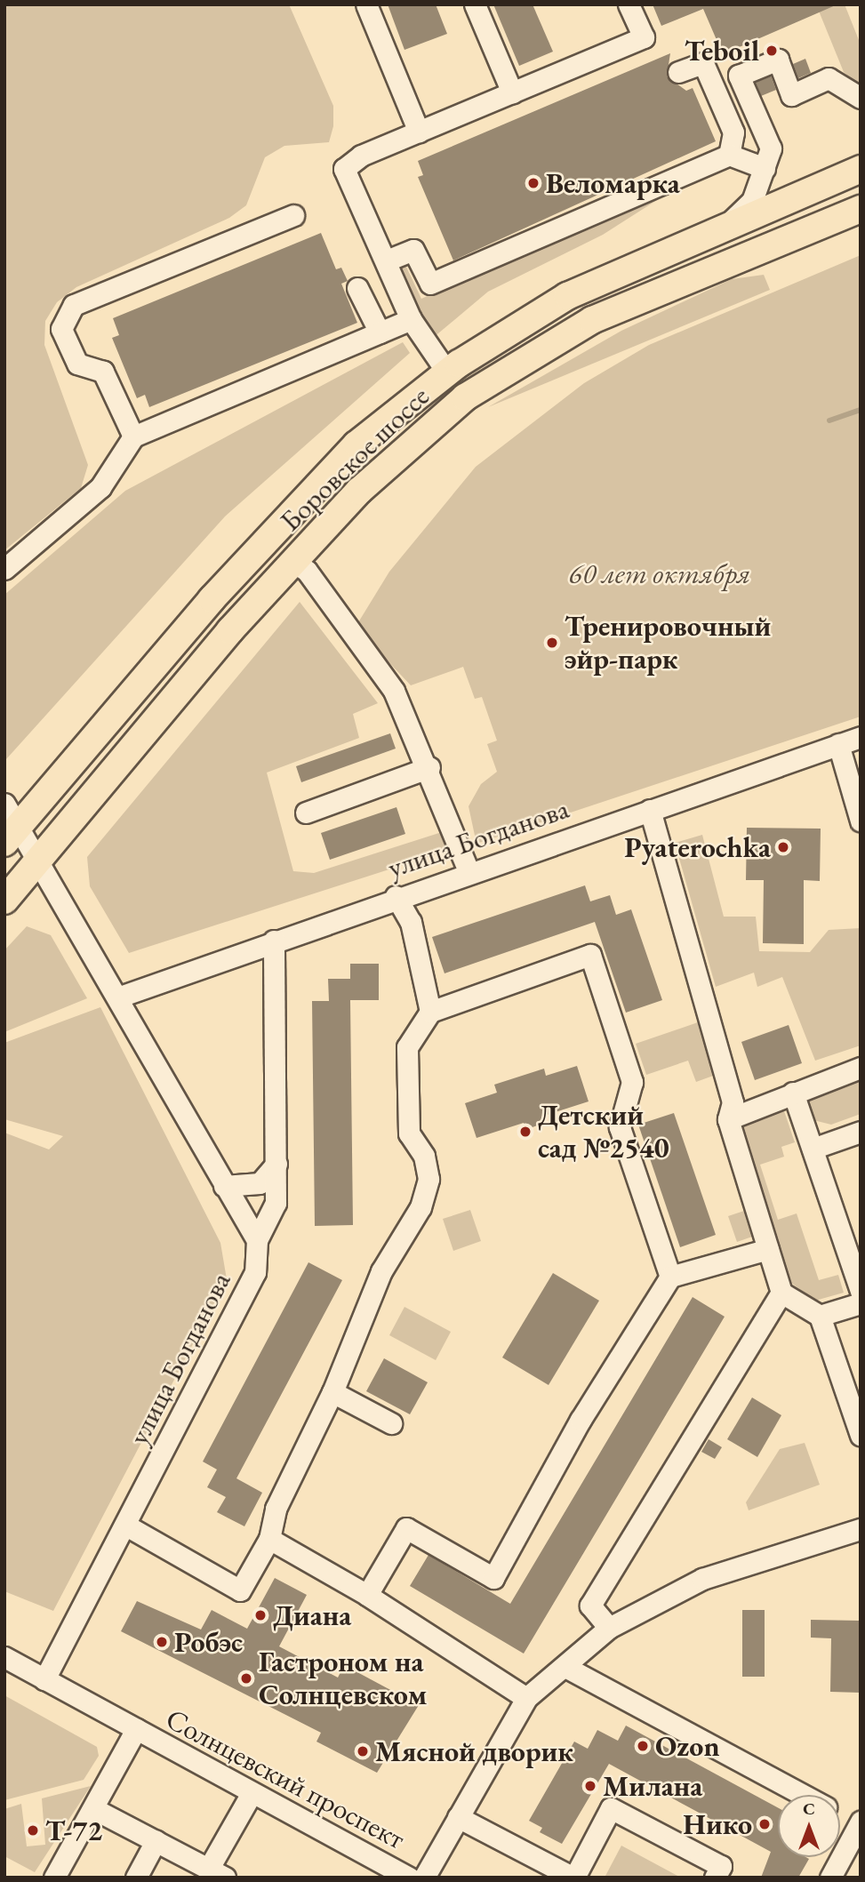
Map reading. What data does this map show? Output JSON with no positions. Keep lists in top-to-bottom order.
{
  "streets": {
    "main road": ["Боровское шоссе"],
    "street": ["улица Богданова", "Солнцевский проспект"]
  },
  "parks": ["60 лет октября"],
  "places": [
    "Teboil",
    "Веломарка",
    "Тренировочный эйр-парк",
    "Pyaterochka",
    "Детский сад №2540",
    "Диана",
    "Робэс",
    "Гастроном на Солнцевском",
    "Ozon",
    "Мясной дворик",
    "Милана",
    "Нико",
    "Т-72"
  ],
  "north": "top"
}
